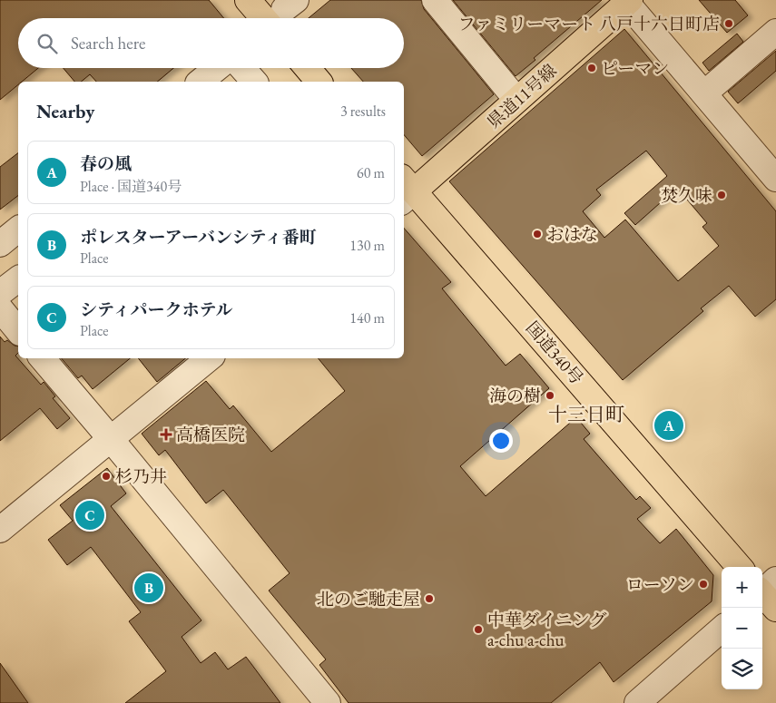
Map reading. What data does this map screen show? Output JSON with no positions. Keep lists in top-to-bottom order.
{
  "streets": {
    "main road": ["県道11号線", "国道340号"]
  },
  "crossings": [
    ["県道11号線", "国道340号"]
  ],
  "districts": ["十三日町"],
  "places": {
    "other": [
      "ファミリーマート 八戸十六日町店",
      "ピーマン",
      "焚久味",
      "おはな",
      "海の樹",
      "杉乃井",
      "ローソン",
      "北のご馳走屋",
      "中華ダイニング a-chu a-chu"
    ],
    "health": ["高橋医院"]
  },
  "page": {
    "search": "Search here",
    "heading": ["Nearby", "3 results"],
    "list": [
      {
        "mark": "A",
        "name": "春の風",
        "note": "Place · 国道340号",
        "value": "60 m"
      },
      {
        "mark": "B",
        "name": "ポレスターアーバンシティ番町",
        "note": "Place",
        "value": "130 m"
      },
      {
        "mark": "C",
        "name": "シティパークホテル",
        "note": "Place",
        "value": "140 m"
      }
    ],
    "pins": ["A", "C", "B"],
    "map_buttons": ["+", "−"]
  }
}
